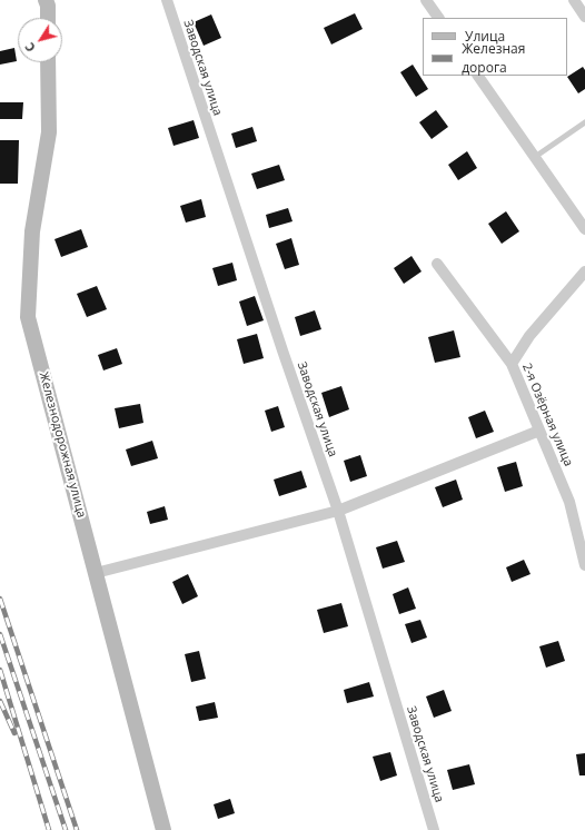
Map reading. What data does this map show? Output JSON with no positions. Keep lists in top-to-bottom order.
{
  "streets": {
    "street": ["Заводская улица", "2-я Озёрная улица", "Железнодорожная улица"]
  },
  "legend": ["Улица", "Железная дорога"],
  "north": "bottom left"
}
